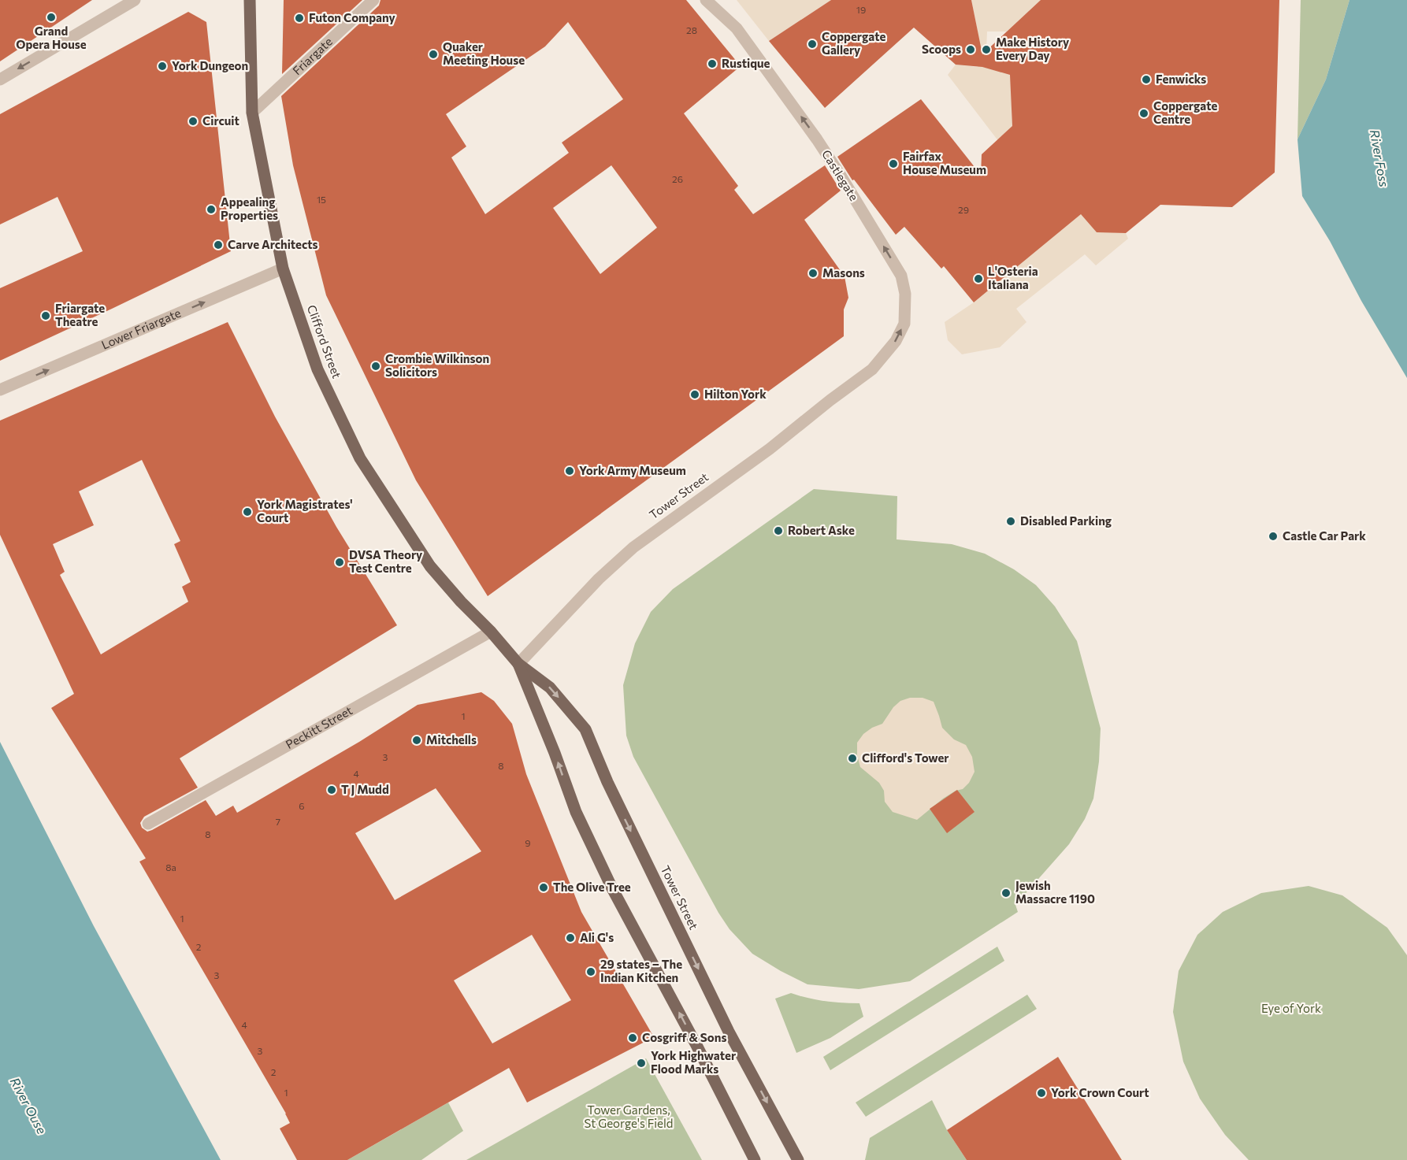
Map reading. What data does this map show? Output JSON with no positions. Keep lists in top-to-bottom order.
{
  "streets": {
    "main road": ["Clifford Street", "Tower Street"],
    "street": [
      "Friargate",
      "Castlegate",
      "Lower Friargate",
      "Peckitt Street"
    ]
  },
  "crossings": [
    ["Friargate", "Clifford Street"],
    ["Castlegate", "Tower Street"],
    ["Lower Friargate", "Clifford Street"],
    ["Clifford Street", "Tower Street"],
    ["Clifford Street", "Peckitt Street"]
  ],
  "one_way": ["Castlegate", "Lower Friargate", "Tower Street"],
  "water": ["River Foss", "River Ouse"],
  "parks": ["Eye of York", "Tower Gardens, St George's Field"],
  "places": [
    "Grand Opera House",
    "Futon Company",
    "Coppergate Gallery",
    "Scoops",
    "Make History Every Day",
    "Quaker Meeting House",
    "Rustique",
    "York Dungeon",
    "Fenwicks",
    "Coppergate Centre",
    "Circuit",
    "Fairfax House Museum",
    "Appealing Properties",
    "Carve Architects",
    "Masons",
    "L'Osteria Italiana",
    "Friargate Theatre",
    "Crombie Wilkinson Solicitors",
    "Hilton York",
    "York Army Museum",
    "York Magistrates' Court",
    "Disabled Parking",
    "Robert Aske",
    "Castle Car Park",
    "DVSA Theory Test Centre",
    "Mitchells",
    "Clifford's Tower",
    "T J Mudd",
    "The Olive Tree",
    "Jewish Massacre 1190",
    "Ali G's",
    "29 states – The Indian Kitchen",
    "Cosgriff & Sons",
    "York Highwater Flood Marks",
    "York Crown Court"
  ],
  "house_numbers": [
    "19",
    "28",
    "26",
    "15",
    "29",
    "1",
    "3",
    "8",
    "4",
    "6",
    "7",
    "8",
    "9",
    "8a",
    "1",
    "2",
    "3",
    "4",
    "3",
    "2",
    "1"
  ]
}
